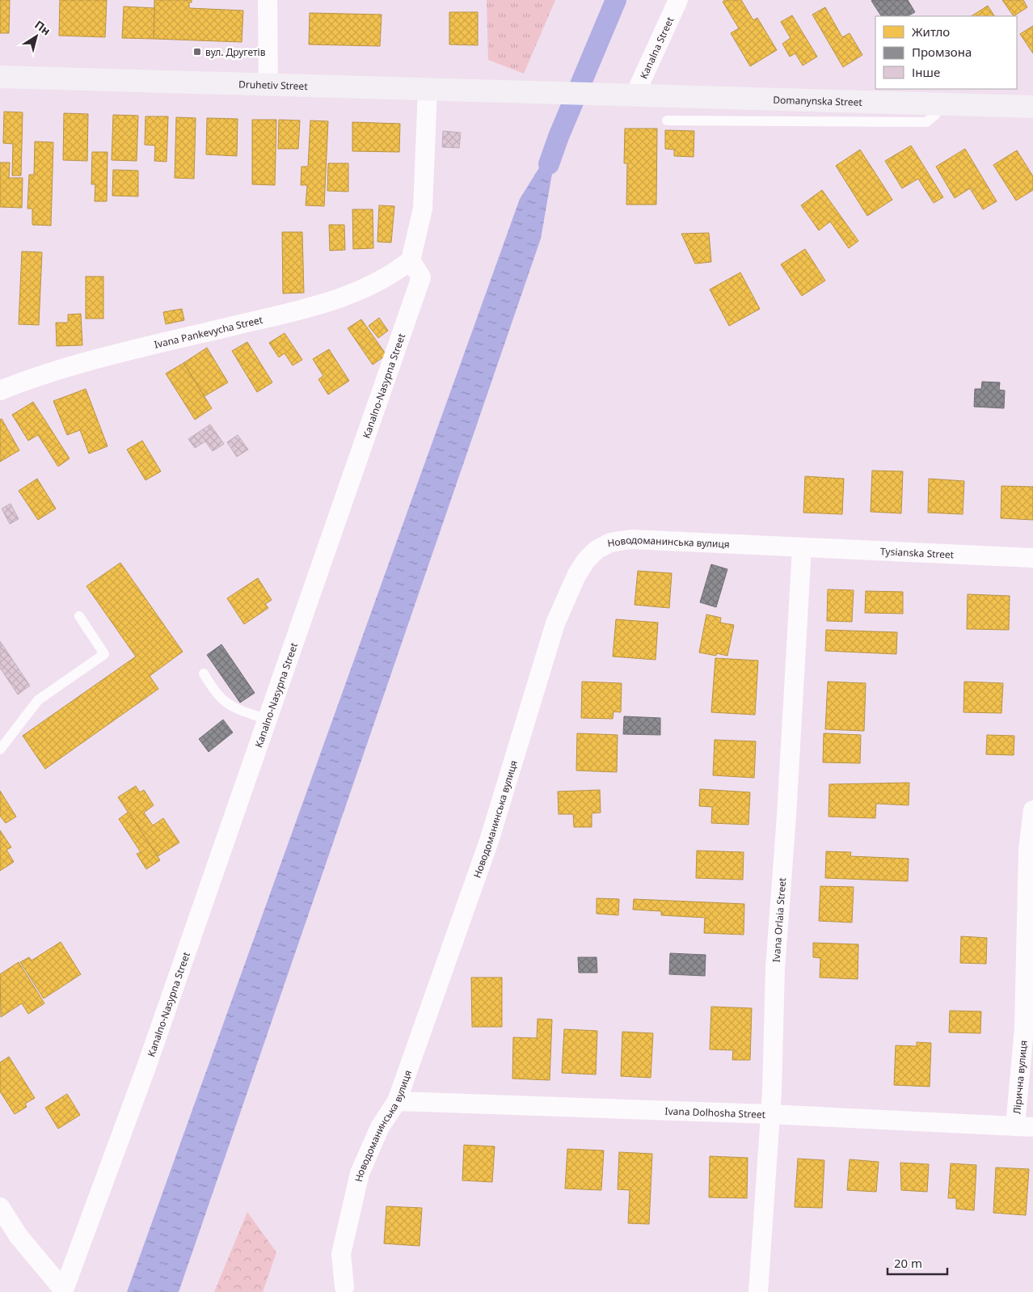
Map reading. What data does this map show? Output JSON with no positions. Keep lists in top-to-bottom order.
{
  "streets": {
    "main road": ["Druhetiv Street", "Domanynska Street"],
    "street": [
      "Kanalna Street",
      "Ivana Pankevycha Street",
      "Kanalno-Nasypna Street",
      "Новодоманинська вулиця",
      "Tysianska Street",
      "Ivana Orlaia Street",
      "Лірична вулиця",
      "Ivana Dolhosha Street"
    ]
  },
  "crossings": [
    ["Kanalna Street", "Domanynska Street"],
    ["Druhetiv Street", "Domanynska Street"],
    ["Ivana Pankevycha Street", "Kanalno-Nasypna Street"],
    ["Новодоманинська вулиця", "Tysianska Street"],
    ["Новодоманинська вулиця", "Ivana Orlaia Street"],
    ["Новодоманинська вулиця", "Ivana Dolhosha Street"],
    ["Tysianska Street", "Ivana Orlaia Street"],
    ["Ivana Orlaia Street", "Ivana Dolhosha Street"],
    ["Лірична вулиця", "Ivana Dolhosha Street"]
  ],
  "places": {
    "transit": ["вул. Другетів"]
  },
  "legend": ["Житло", "Промзона", "Інше"],
  "scale_bar": "20 m",
  "north": "top right"
}
